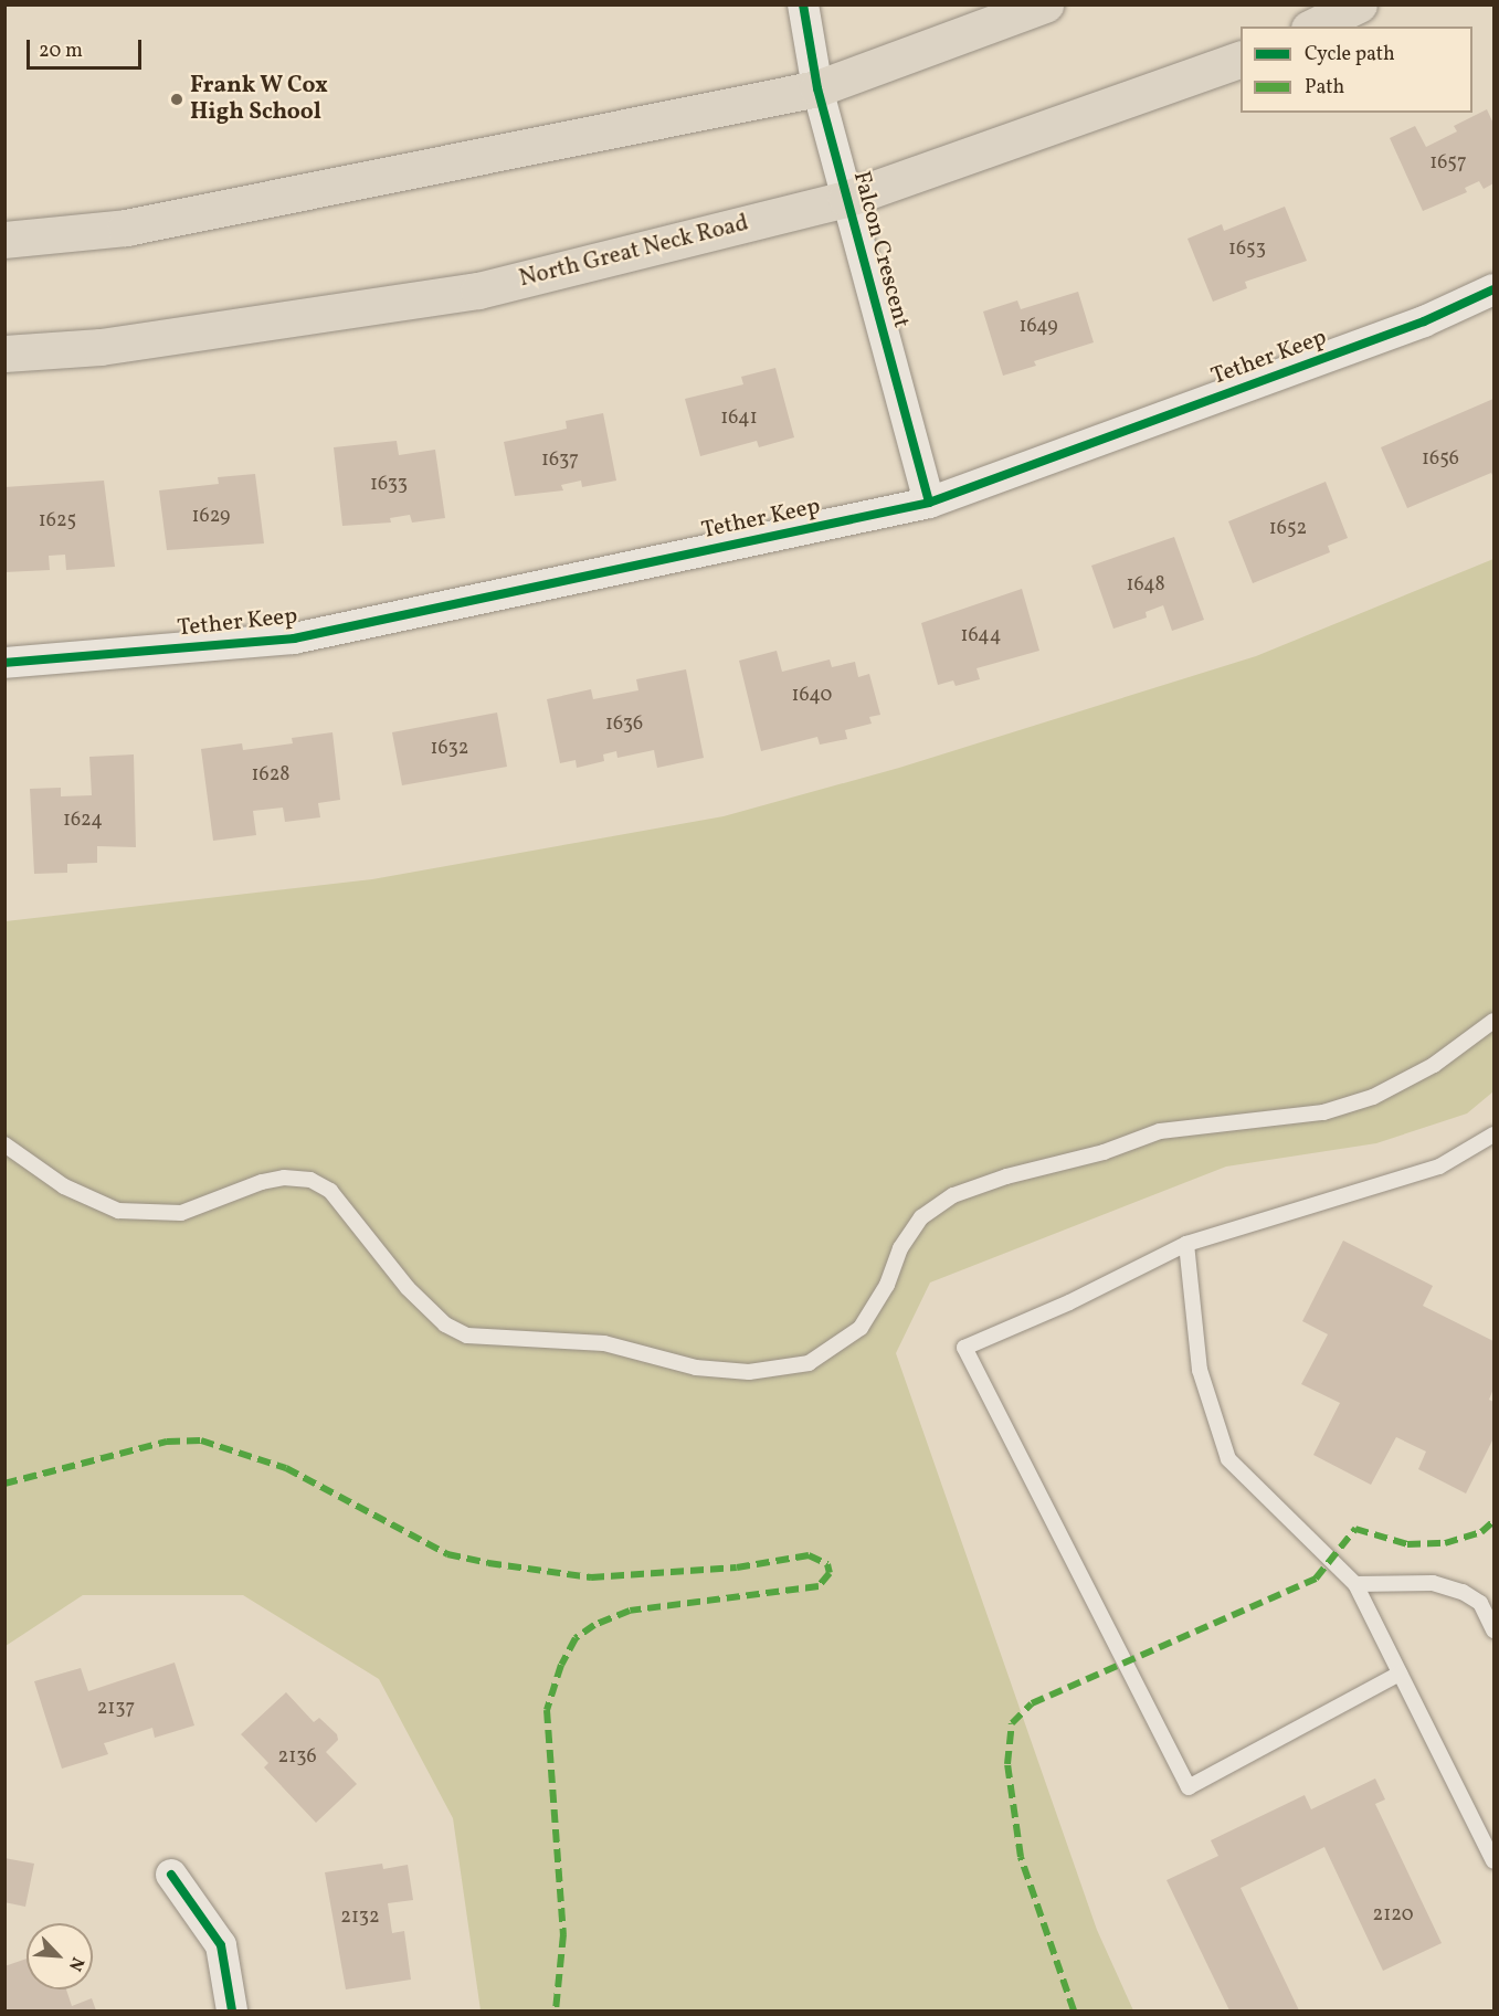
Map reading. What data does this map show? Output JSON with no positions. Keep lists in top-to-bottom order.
{
  "streets": {
    "main road": ["North Great Neck Road"],
    "street": ["Falcon Crescent", "Tether Keep"]
  },
  "crossings": [
    ["Falcon Crescent", "North Great Neck Road"],
    ["Falcon Crescent", "Tether Keep"]
  ],
  "places": ["Frank W Cox High School"],
  "house_numbers": [
    "1657",
    "1653",
    "1649",
    "1641",
    "1656",
    "1637",
    "1633",
    "1629",
    "1625",
    "1652",
    "1648",
    "1644",
    "1640",
    "1636",
    "1632",
    "1628",
    "1624",
    "2137",
    "2136",
    "2120",
    "2132"
  ],
  "legend": ["Cycle path", "Path"],
  "scale_bar": "20 m",
  "north": "bottom right"
}
